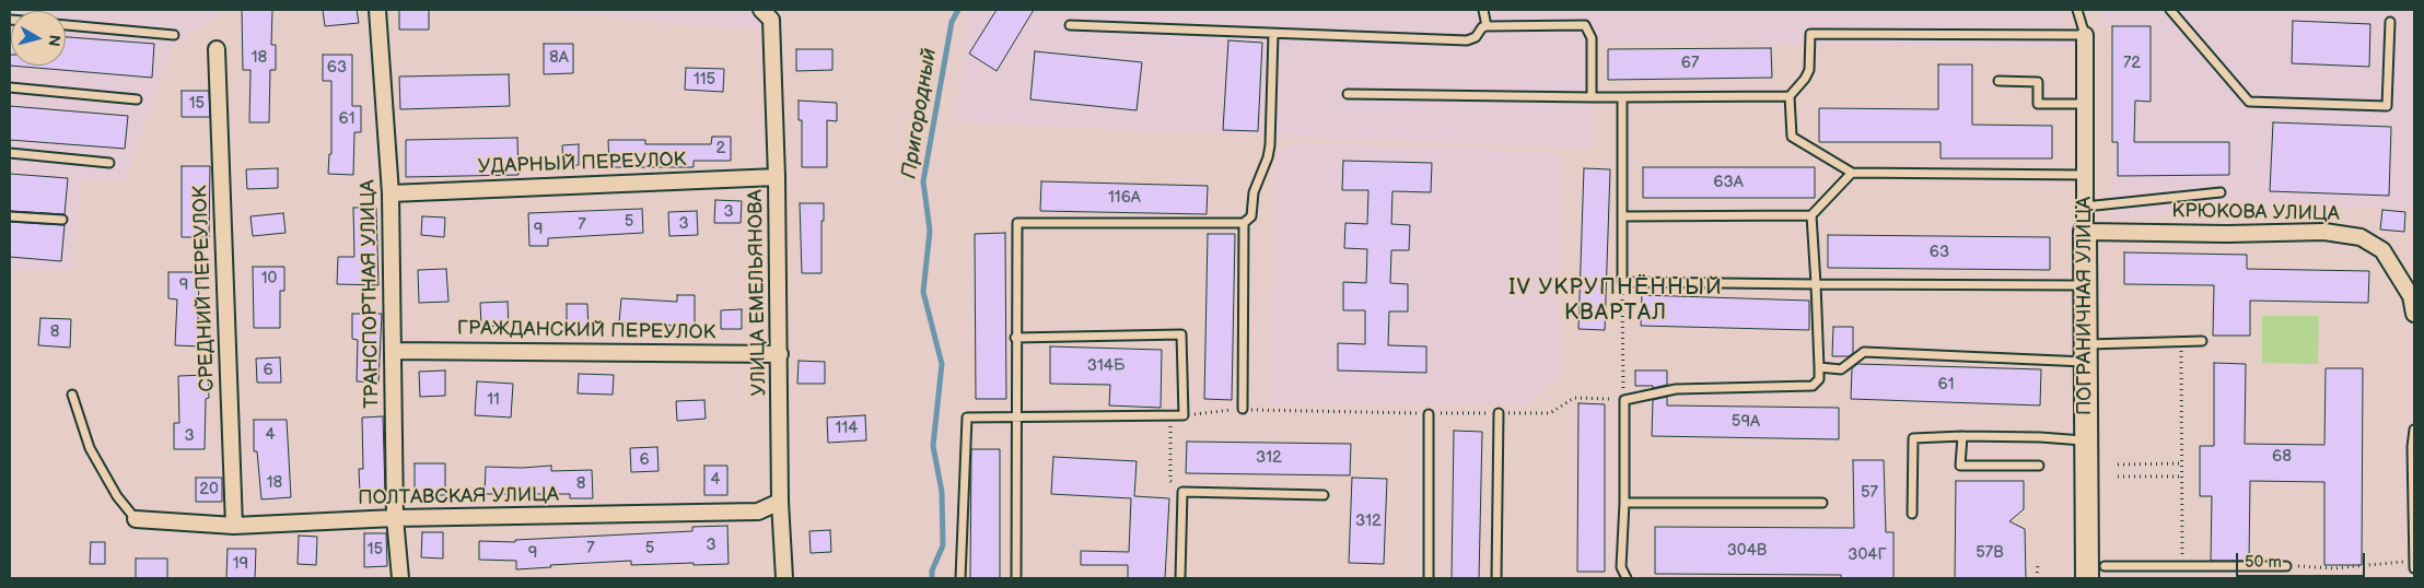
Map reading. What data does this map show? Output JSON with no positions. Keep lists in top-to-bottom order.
{
  "streets": {
    "street": [
      "УДАРНЫЙ ПЕРЕУЛОК",
      "КРЮКОВА УЛИЦА",
      "СРЕДНИЙ ПЕРЕУЛОК",
      "УЛИЦА ЕМЕЛЬЯНОВА",
      "ТРАНСПОРТНАЯ УЛИЦА",
      "ПОГРАНИЧНАЯ УЛИЦА",
      "ГРАЖДАНСКИЙ ПЕРЕУЛОК",
      "ПОЛТАВСКАЯ УЛИЦА"
    ]
  },
  "crossings": [
    ["УДАРНЫЙ ПЕРЕУЛОК", "УЛИЦА ЕМЕЛЬЯНОВА"],
    ["УДАРНЫЙ ПЕРЕУЛОК", "ТРАНСПОРТНАЯ УЛИЦА"],
    ["КРЮКОВА УЛИЦА", "ПОГРАНИЧНАЯ УЛИЦА"],
    ["СРЕДНИЙ ПЕРЕУЛОК", "ПОЛТАВСКАЯ УЛИЦА"],
    ["УЛИЦА ЕМЕЛЬЯНОВА", "ГРАЖДАНСКИЙ ПЕРЕУЛОК"],
    ["УЛИЦА ЕМЕЛЬЯНОВА", "ПОЛТАВСКАЯ УЛИЦА"],
    ["ТРАНСПОРТНАЯ УЛИЦА", "ГРАЖДАНСКИЙ ПЕРЕУЛОК"],
    ["ТРАНСПОРТНАЯ УЛИЦА", "ПОЛТАВСКАЯ УЛИЦА"]
  ],
  "districts": ["IV УКРУПНЁННЫЙ КВАРТАЛ"],
  "water": ["Пригородный"],
  "house_numbers": [
    "18",
    "8А",
    "67",
    "72",
    "63",
    "115",
    "15",
    "61",
    "2",
    "63А",
    "116А",
    "3",
    "5",
    "3",
    "7",
    "9",
    "63",
    "10",
    "9",
    "8",
    "314Б",
    "6",
    "61",
    "11",
    "59А",
    "114",
    "4",
    "3",
    "68",
    "312",
    "6",
    "4",
    "18",
    "8",
    "20",
    "57",
    "312",
    "3",
    "7",
    "5",
    "15",
    "304В",
    "9",
    "57В",
    "304Г",
    "19"
  ],
  "scale_bar": "50 m",
  "north": "right"
}
